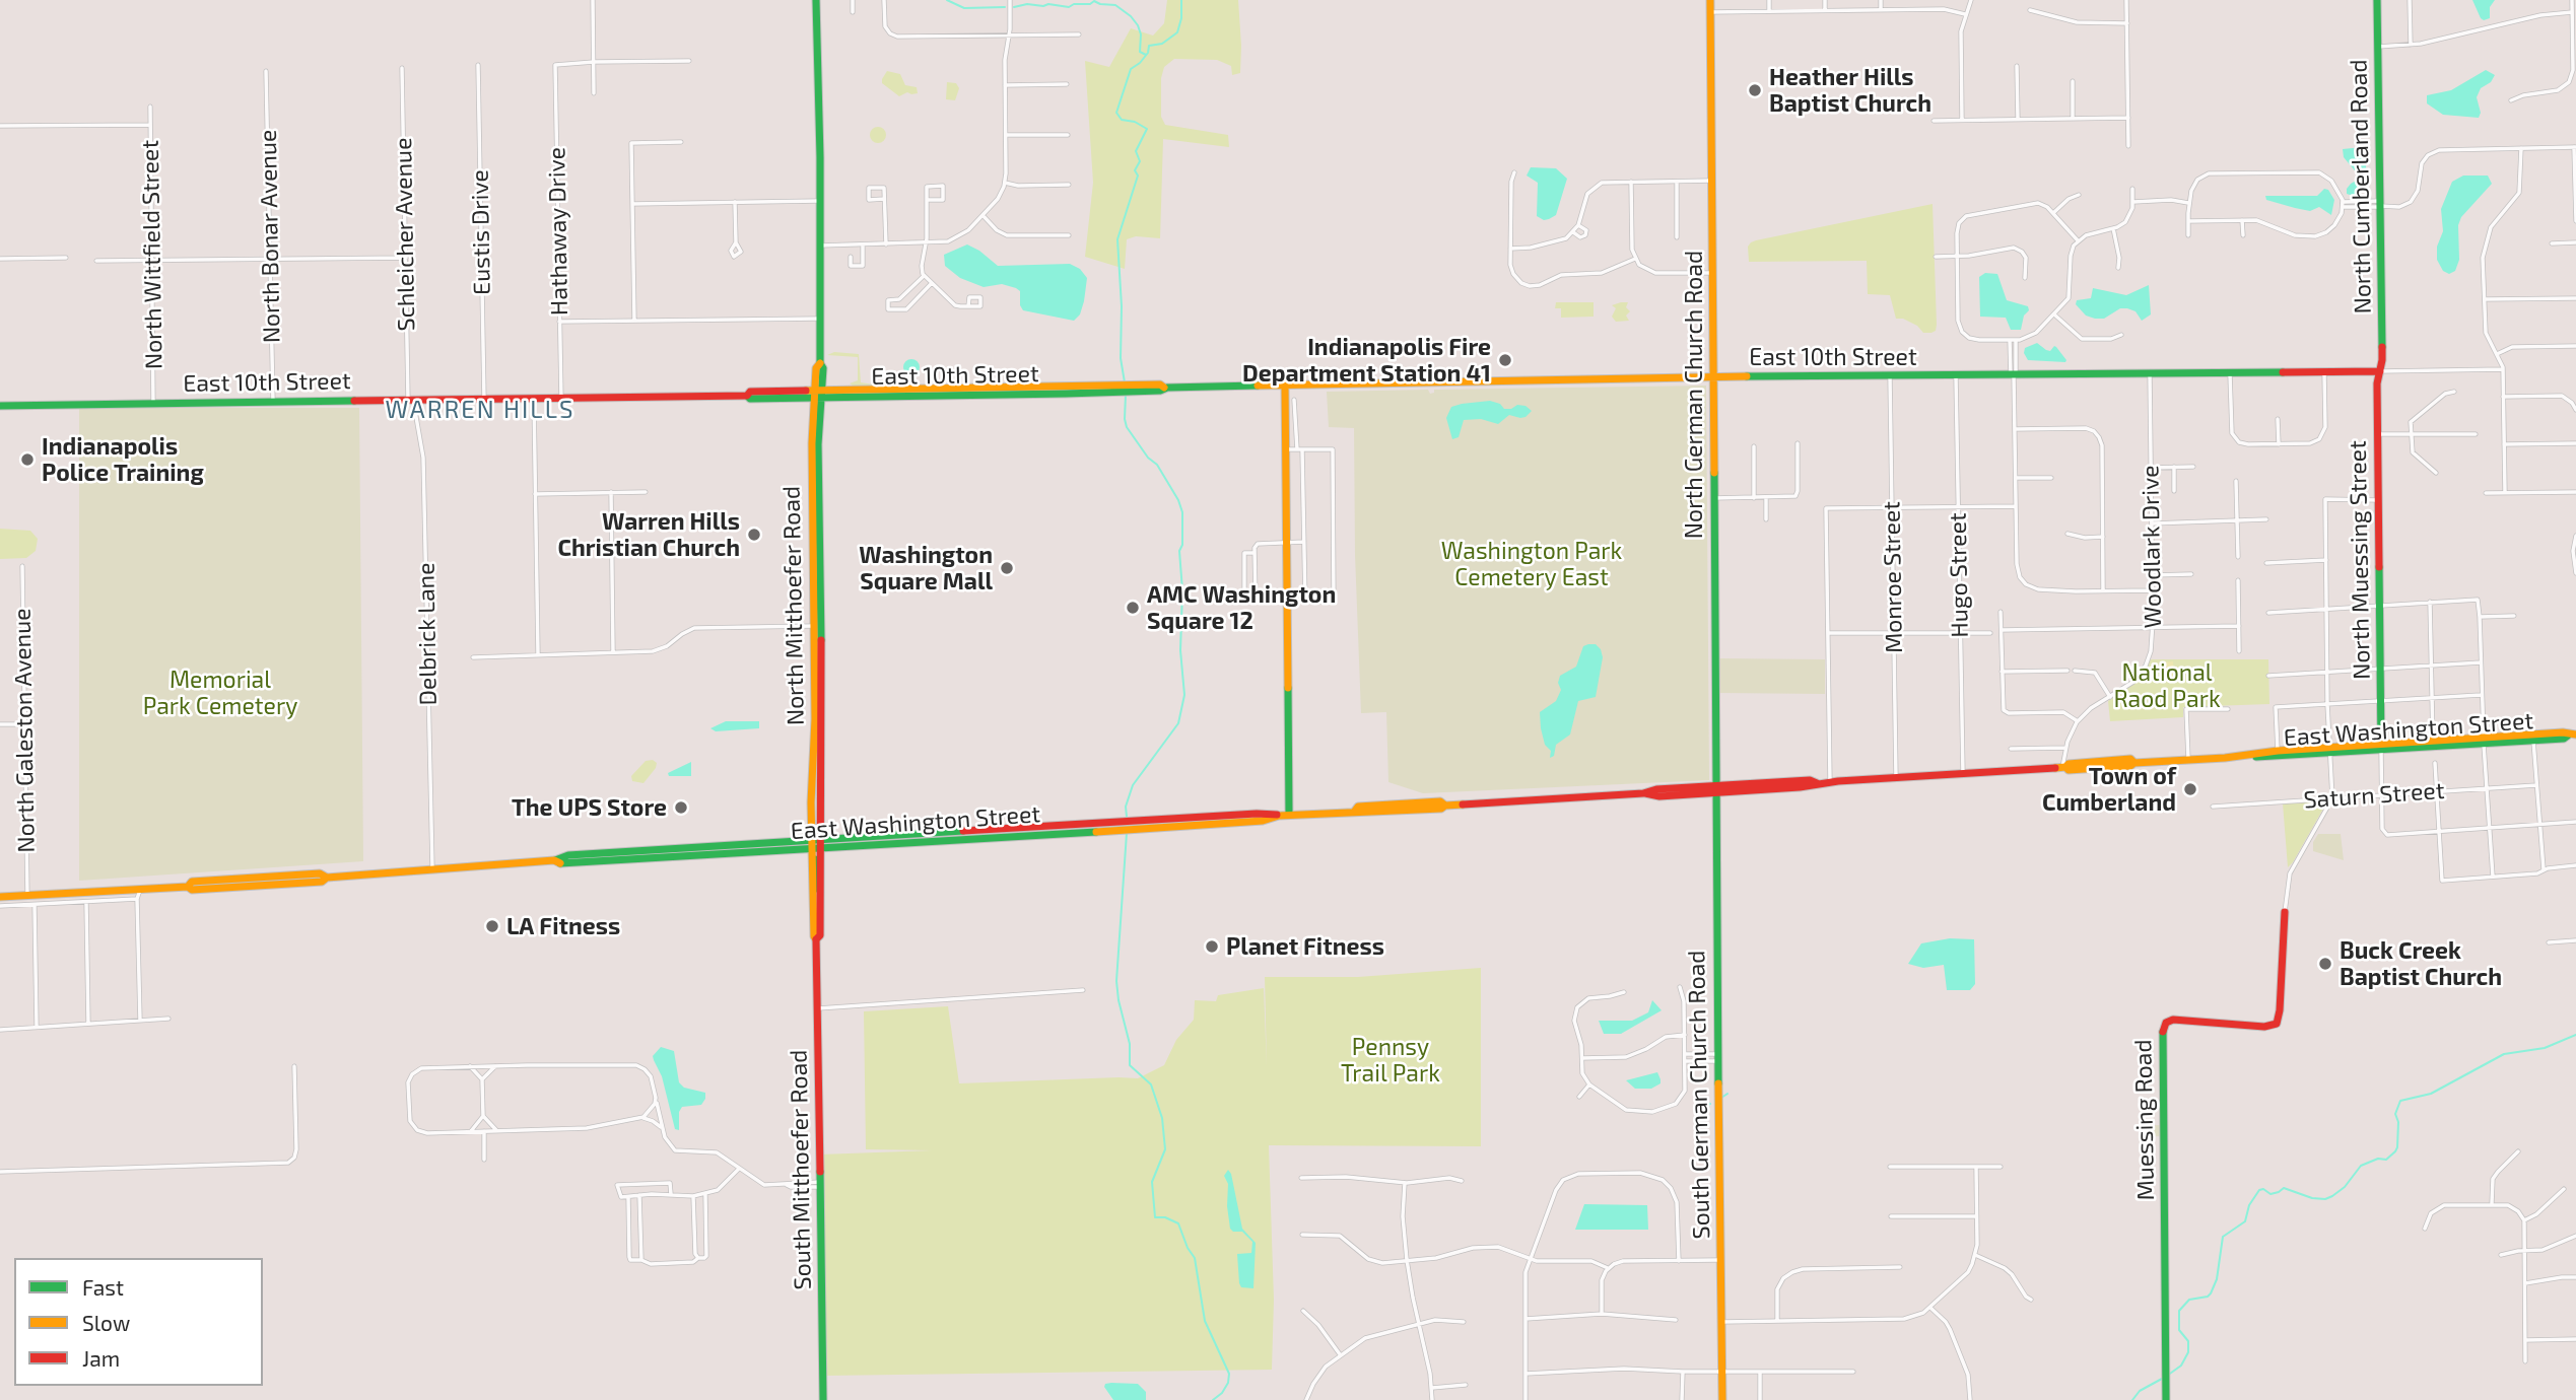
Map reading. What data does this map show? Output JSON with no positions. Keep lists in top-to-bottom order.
{
  "streets": {
    "main road": [
      "North Cumberland Road",
      "East 10th Street",
      "North German Church Road",
      "North Muessing Street",
      "North Mitthoefer Road",
      "East Washington Street",
      "South German Church Road",
      "Muessing Road",
      "South Mitthoefer Road"
    ],
    "street": [
      "Hathaway Drive",
      "Eustis Drive",
      "Schleicher Avenue",
      "North Bonar Avenue",
      "North Wittfield Street",
      "Woodlark Drive",
      "Hugo Street",
      "Monroe Street",
      "Delbrick Lane",
      "North Galeston Avenue",
      "Saturn Street"
    ]
  },
  "crossings": [
    ["North Cumberland Road", "East 10th Street"],
    ["North Cumberland Road", "North Muessing Street"],
    ["Hathaway Drive", "East 10th Street"],
    ["Eustis Drive", "East 10th Street"],
    ["Schleicher Avenue", "East 10th Street"],
    ["Schleicher Avenue", "Delbrick Lane"],
    ["North Bonar Avenue", "East 10th Street"],
    ["North Wittfield Street", "East 10th Street"],
    ["East 10th Street", "North German Church Road"],
    ["East 10th Street", "Woodlark Drive"],
    ["East 10th Street", "North Muessing Street"],
    ["East 10th Street", "Hugo Street"],
    ["East 10th Street", "Monroe Street"],
    ["East 10th Street", "North Mitthoefer Road"],
    ["East 10th Street", "Delbrick Lane"],
    ["North German Church Road", "East Washington Street"],
    ["North German Church Road", "South German Church Road"],
    ["Woodlark Drive", "East Washington Street"],
    ["North Muessing Street", "East Washington Street"],
    ["Hugo Street", "East Washington Street"],
    ["Monroe Street", "East Washington Street"],
    ["North Mitthoefer Road", "East Washington Street"],
    ["North Mitthoefer Road", "South Mitthoefer Road"],
    ["Delbrick Lane", "East Washington Street"],
    ["East Washington Street", "North Galeston Avenue"],
    ["East Washington Street", "South German Church Road"],
    ["East Washington Street", "South Mitthoefer Road"]
  ],
  "districts": ["WARREN HILLS"],
  "parks": [
    "Washington Park Cemetery East",
    "National Raod Park",
    "Memorial Park Cemetery",
    "Pennsy Trail Park"
  ],
  "places": [
    "Heather Hills Baptist Church",
    "Indianapolis Fire Department Station 41",
    "Indianapolis Police Training",
    "Warren Hills Christian Church",
    "Washington Square Mall",
    "AMC Washington Square 12",
    "Town of Cumberland",
    "The UPS Store",
    "LA Fitness",
    "Planet Fitness",
    "Buck Creek Baptist Church"
  ],
  "legend": ["Fast", "Slow", "Jam"]
}
